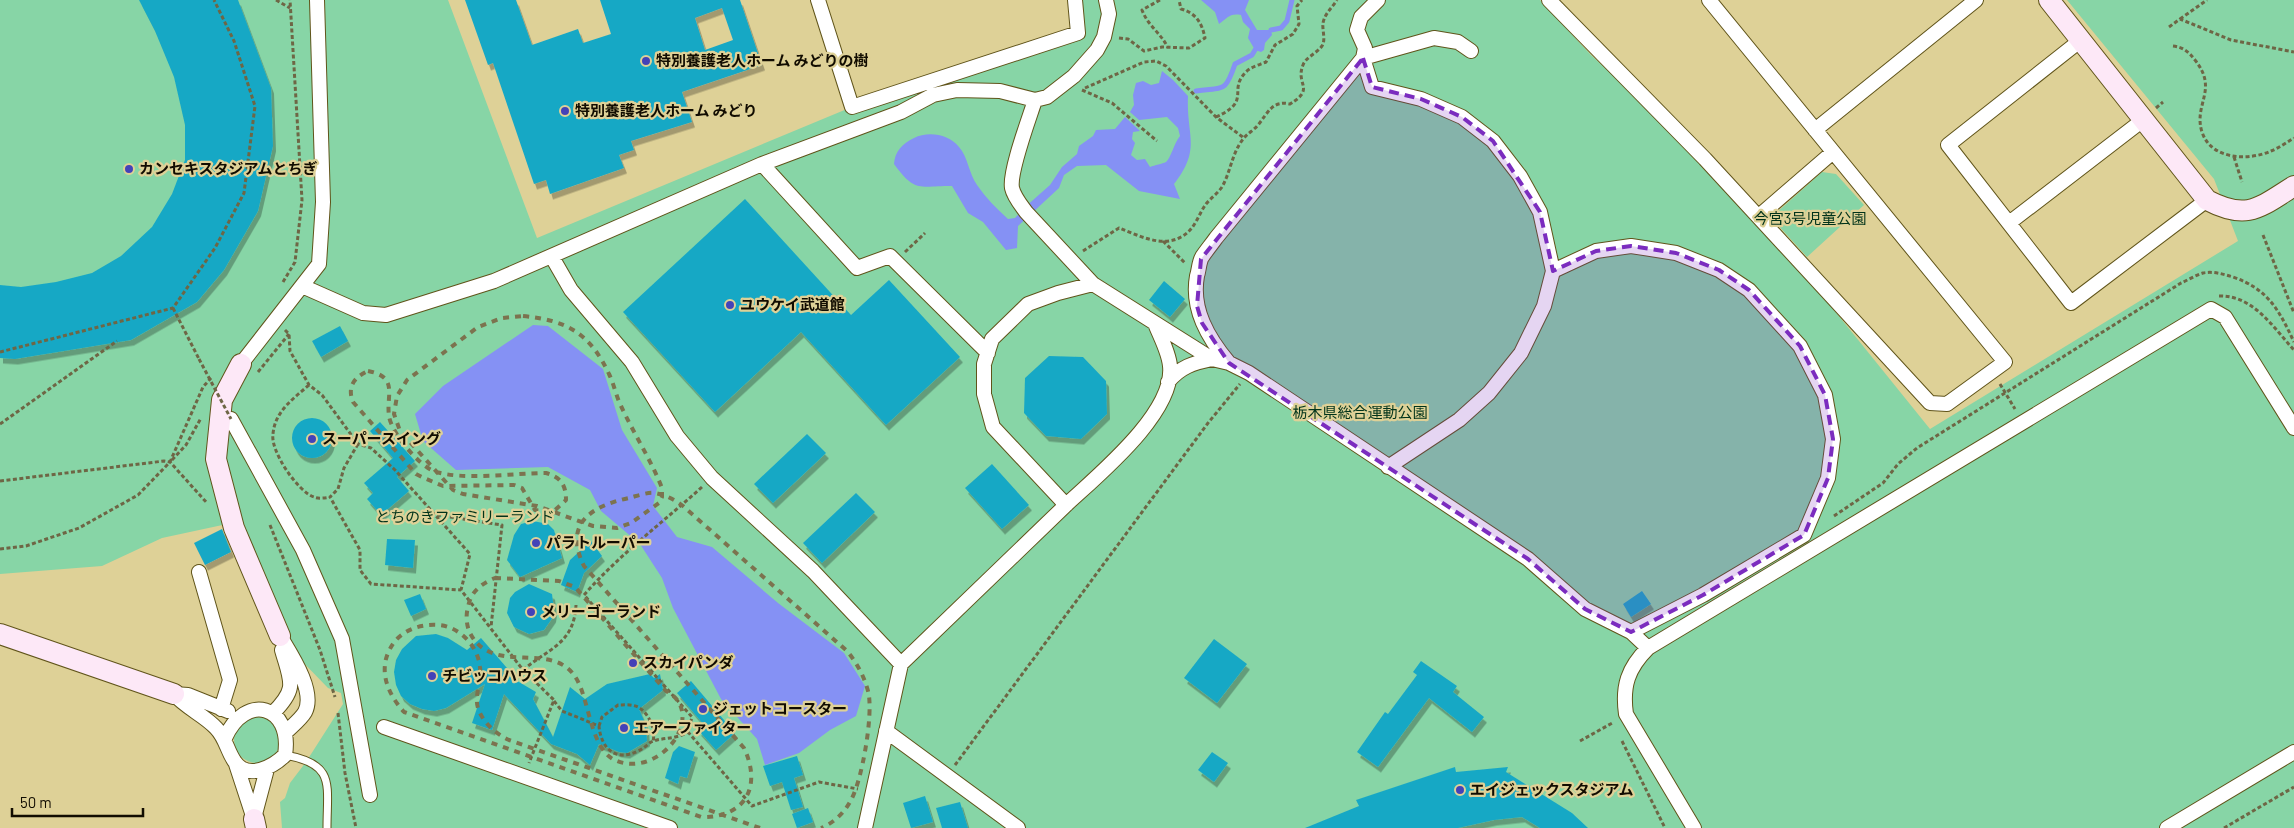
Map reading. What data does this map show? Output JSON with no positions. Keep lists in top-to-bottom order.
{
  "parks": ["今宮3号児童公園", "栃木県総合運動公園", "とちのきファミリーランド"],
  "places": [
    "特別養護老人ホーム みどりの樹",
    "特別養護老人ホーム みどり",
    "カンセキスタジアムとちぎ",
    "ユウケイ武道館",
    "スーパースイング",
    "パラトルーパー",
    "メリーゴーランド",
    "スカイパンダ",
    "チビッコハウス",
    "ジェットコースター",
    "エアーファイター",
    "エイジェックスタジアム"
  ],
  "scale_bar": "50 m"
}
